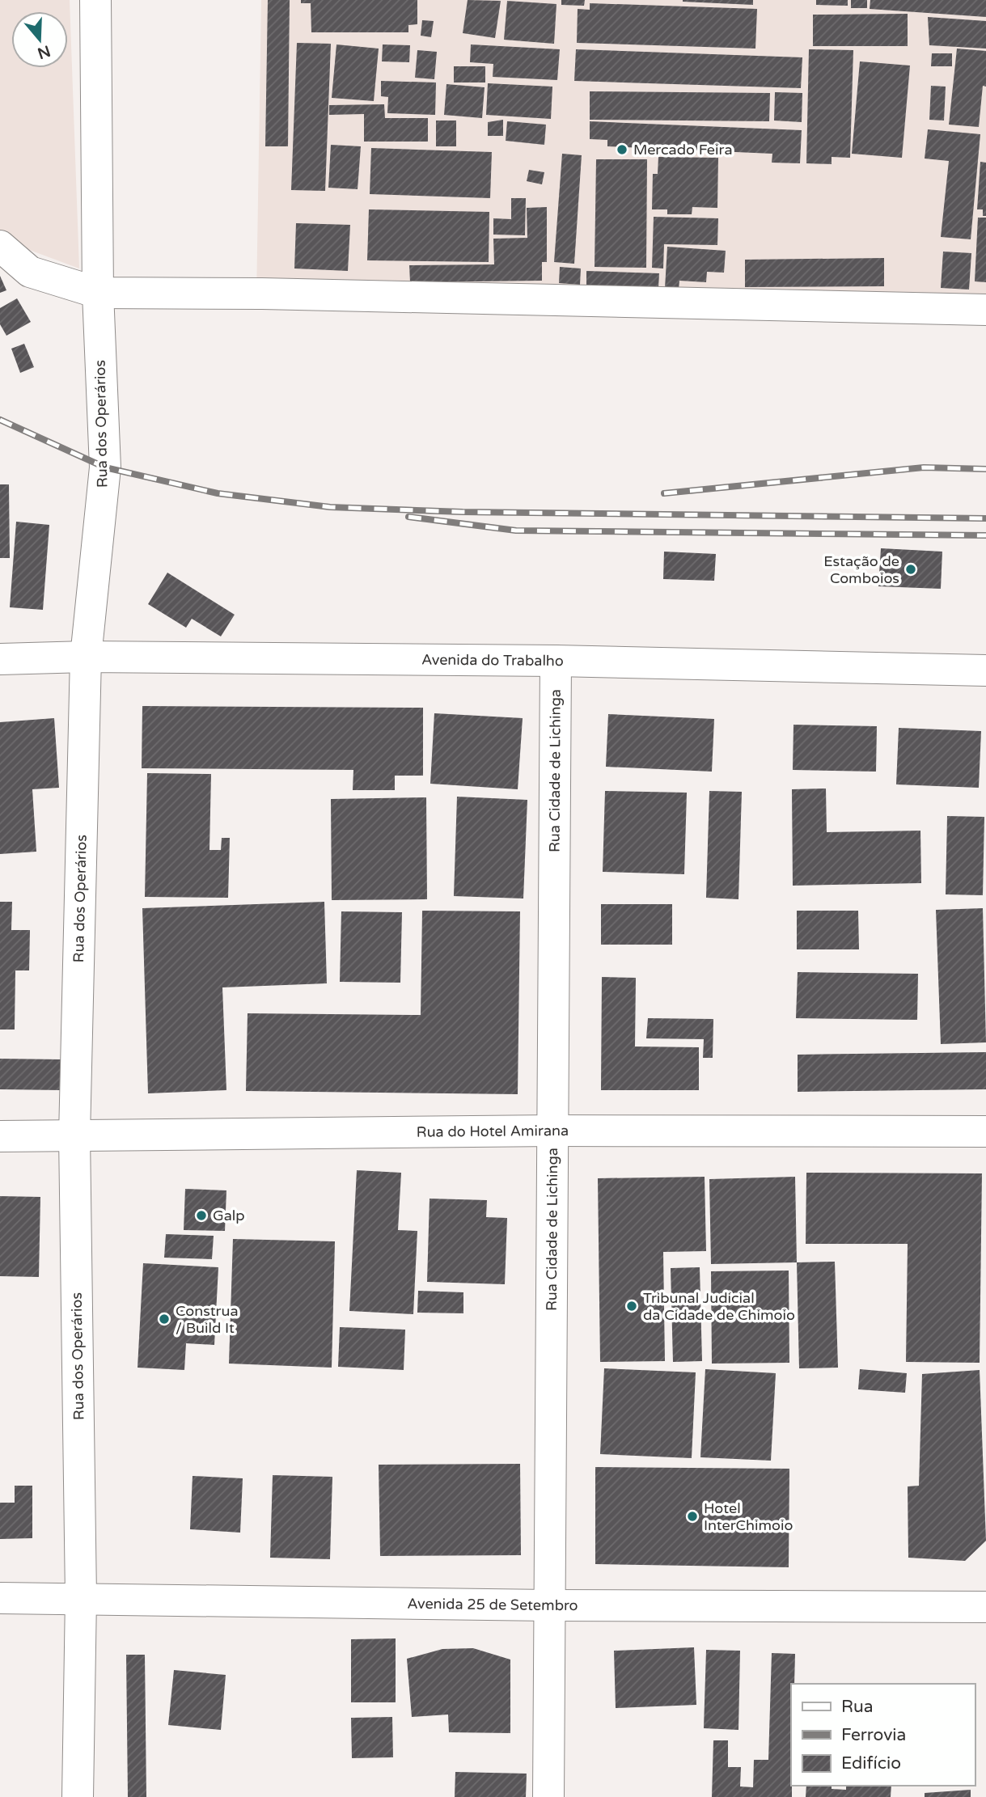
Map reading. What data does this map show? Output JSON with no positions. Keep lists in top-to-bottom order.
{
  "streets": {
    "street": [
      "Rua dos Operários",
      "Avenida do Trabalho",
      "Rua Cidade de Lichinga",
      "Rua do Hotel Amirana",
      "Avenida 25 de Setembro"
    ]
  },
  "crossings": [
    ["Rua dos Operários", "Avenida do Trabalho"],
    ["Rua dos Operários", "Rua do Hotel Amirana"],
    ["Rua dos Operários", "Avenida 25 de Setembro"],
    ["Avenida do Trabalho", "Rua Cidade de Lichinga"],
    ["Rua Cidade de Lichinga", "Rua do Hotel Amirana"],
    ["Rua Cidade de Lichinga", "Avenida 25 de Setembro"]
  ],
  "places": [
    "Mercado Feira",
    "Estação de Comboios",
    "Galp",
    "Tribunal Judicial da Cidade de Chimoio",
    "Construa / Build It",
    "Hotel InterChimoio"
  ],
  "legend": ["Rua", "Ferrovia", "Edifício"],
  "north": "bottom"
}
